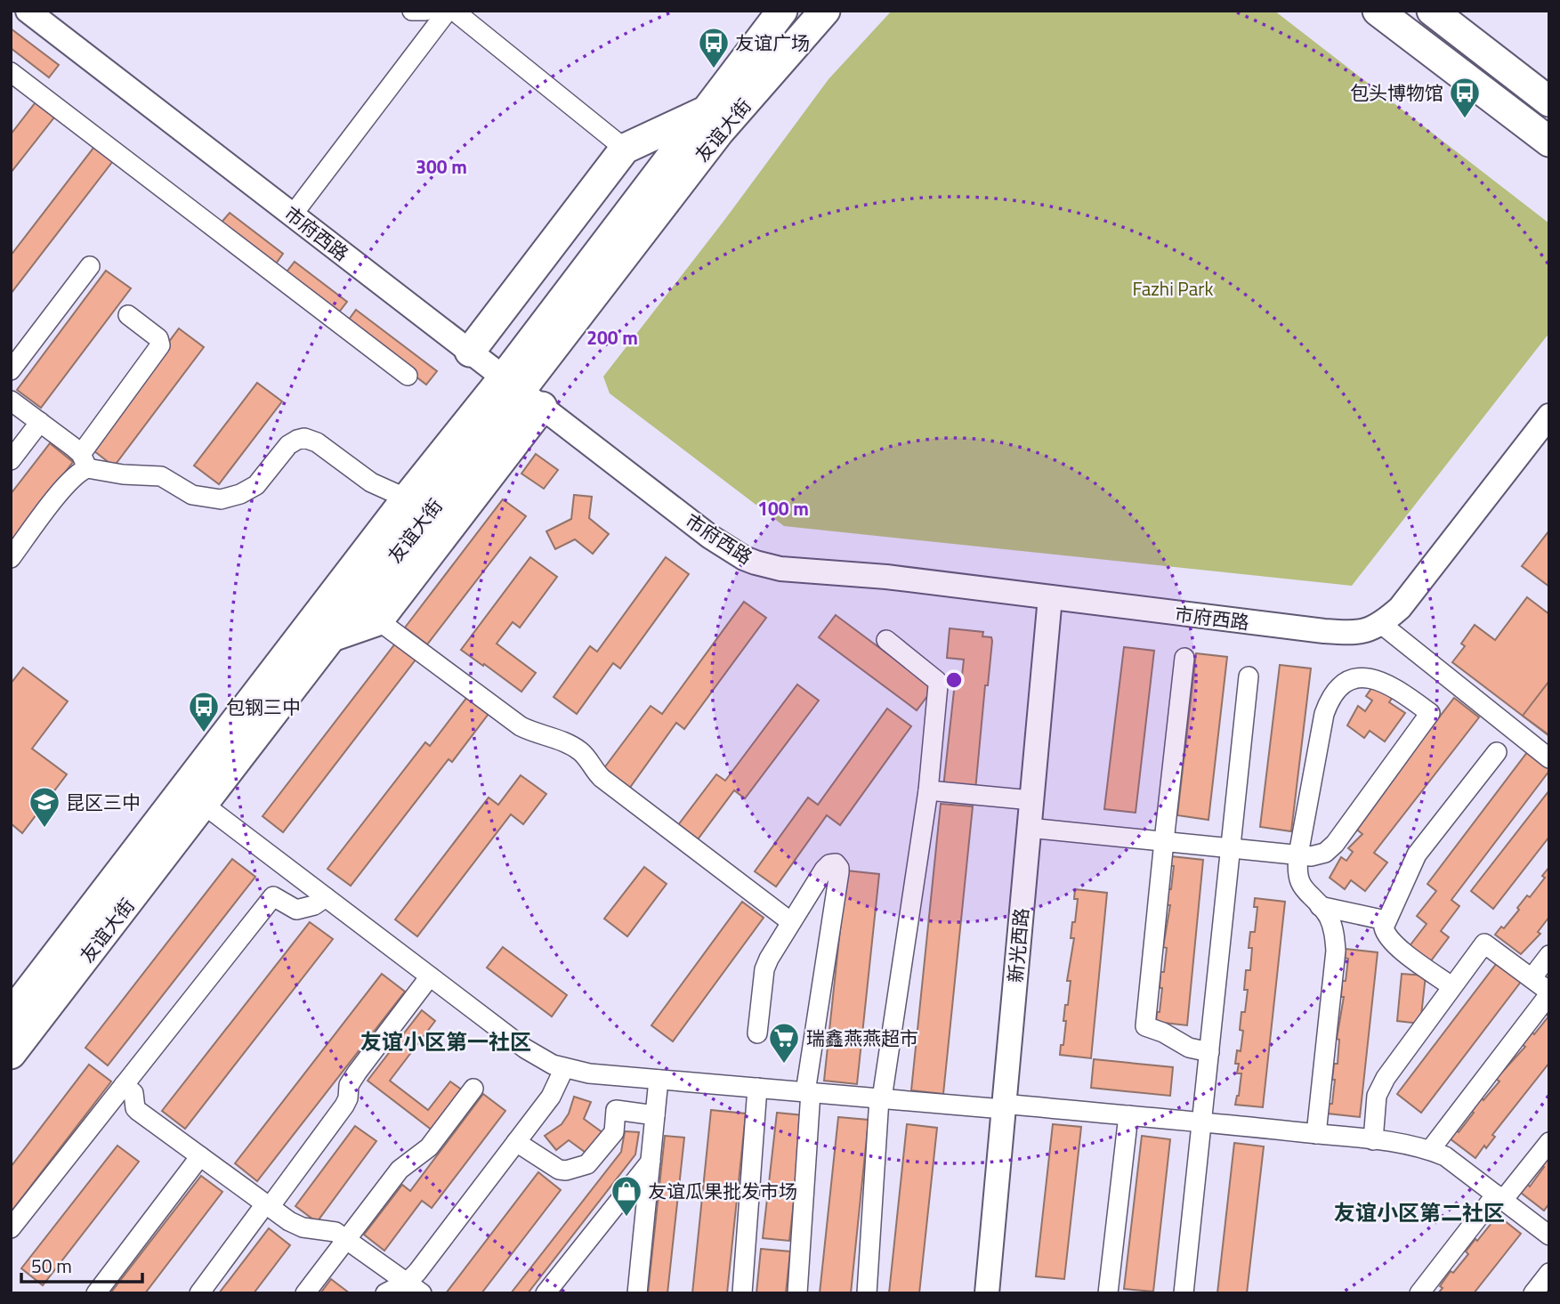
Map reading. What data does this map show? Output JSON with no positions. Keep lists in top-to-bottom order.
{
  "streets": {
    "main road": ["友谊大街"],
    "street": ["市府西路", "新光西路"]
  },
  "crossings": [
    ["友谊大街", "市府西路"],
    ["市府西路", "新光西路"]
  ],
  "districts": ["友谊小区第一社区", "友谊小区第二社区"],
  "parks": ["Fazhi Park"],
  "places": {
    "bus stop": ["友谊广场", "包头博物馆", "包钢三中"],
    "school or university": ["昆区三中"],
    "supermarket": ["瑞鑫燕燕超市"],
    "shop": ["友谊瓜果批发市场"]
  },
  "scale_bar": "50 m",
  "rings": ["300 m", "200 m", "100 m"]
}
